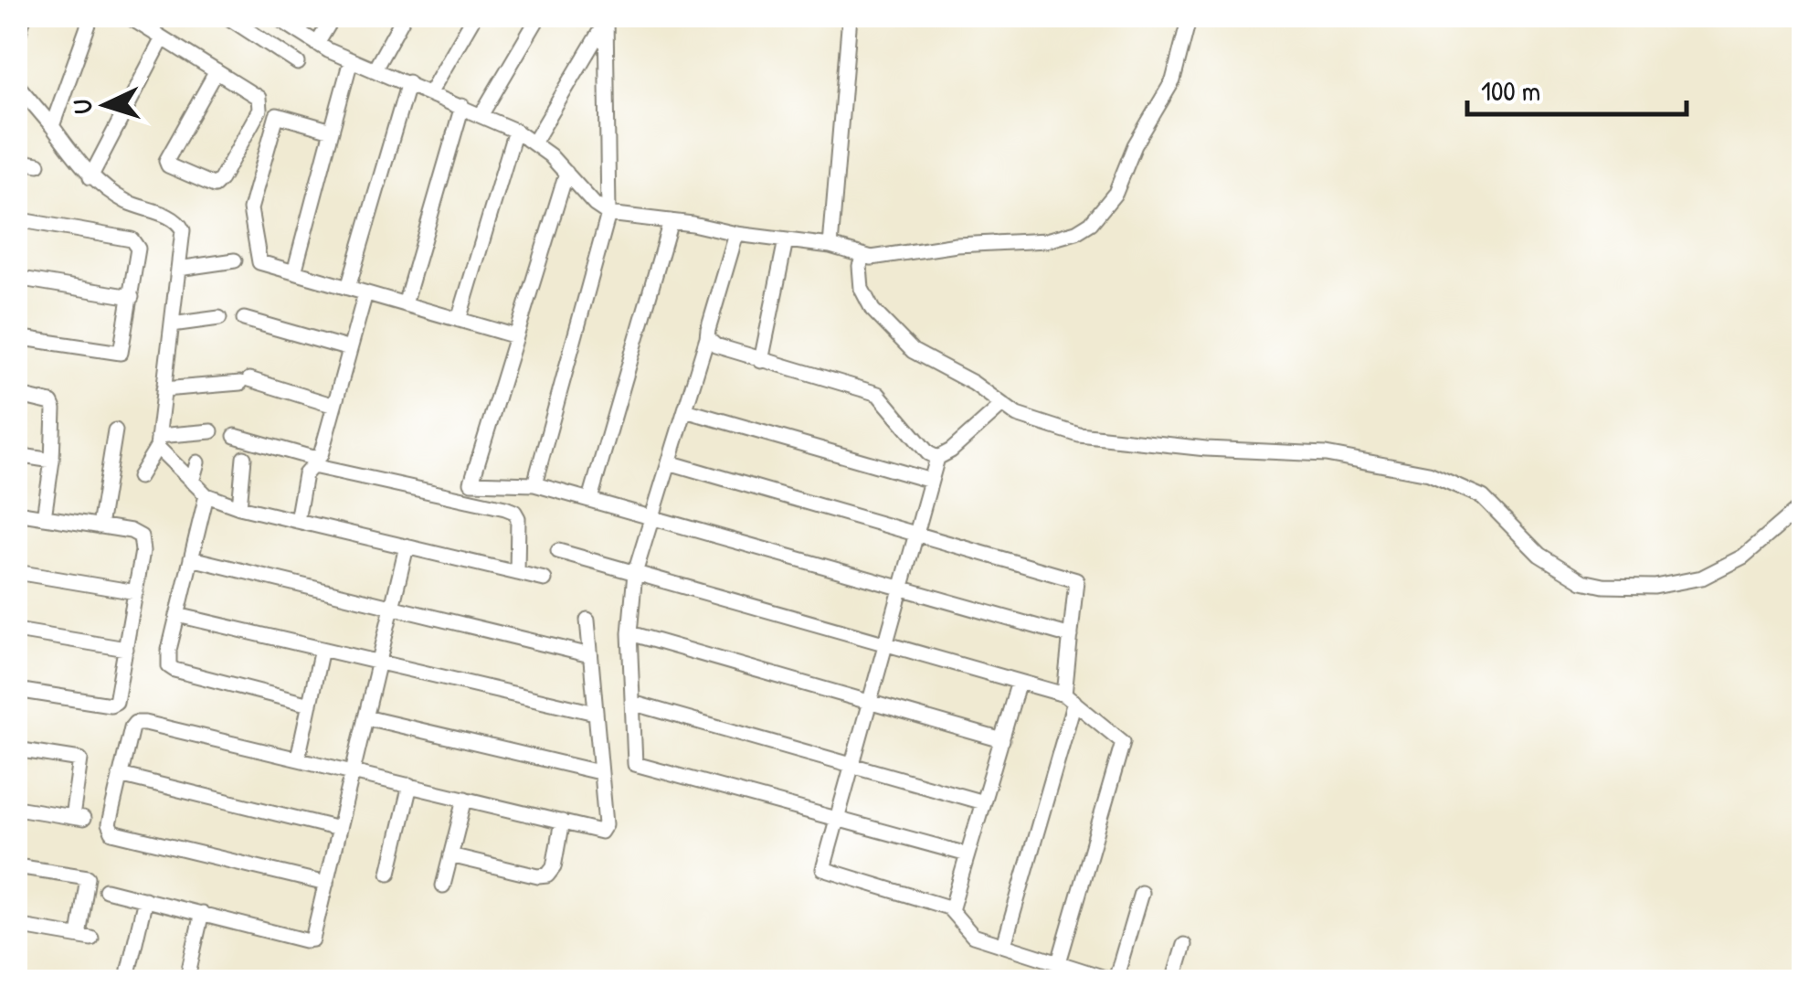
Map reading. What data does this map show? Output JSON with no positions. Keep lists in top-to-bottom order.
{
  "scale_bar": "100 m",
  "north": "left"
}
